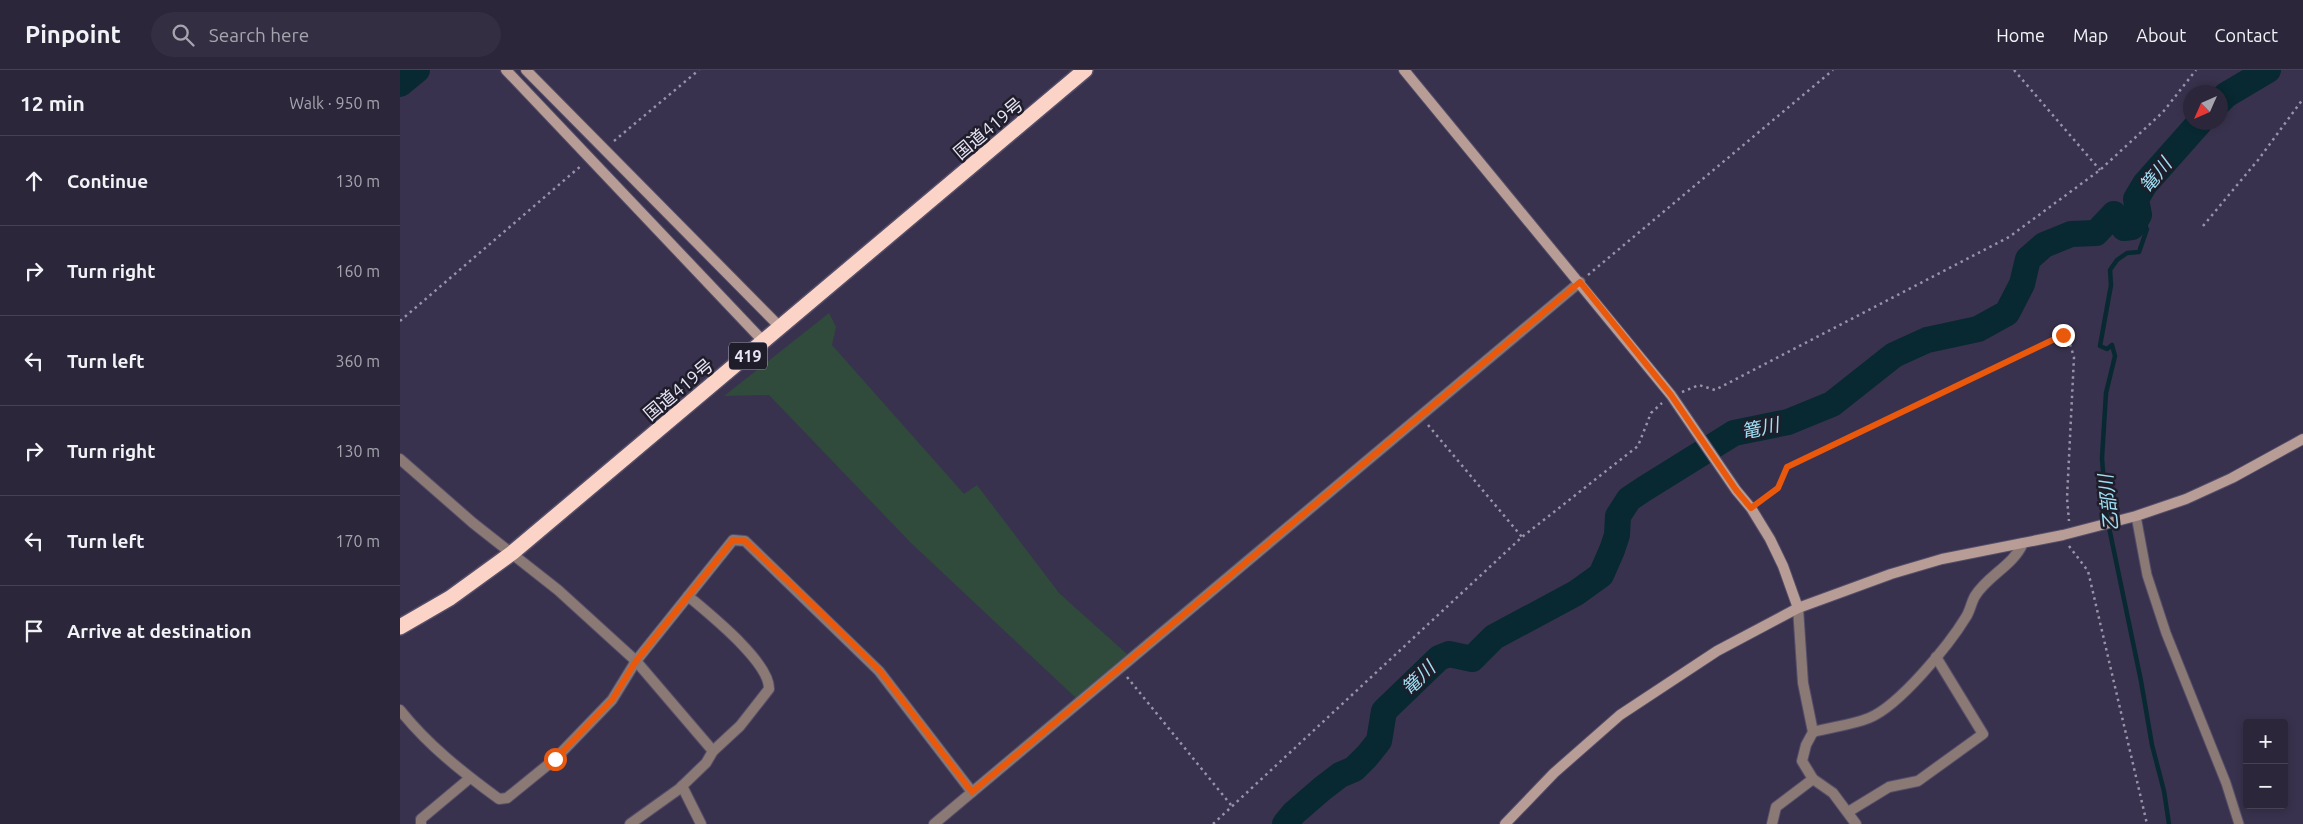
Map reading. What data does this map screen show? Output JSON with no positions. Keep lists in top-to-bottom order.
{
  "streets": {
    "highway": ["国道419号", "419"]
  },
  "water": ["篭川", "乙部川"],
  "north": "bottom left",
  "page": {
    "header": "Pinpoint",
    "search": "Search here",
    "nav": [
      "Home",
      "Map",
      "About",
      "Contact"
    ],
    "heading": ["12 min", "Walk · 950 m"],
    "list": [
      ["Continue", "130 m"],
      ["Turn right", "160 m"],
      ["Turn left", "360 m"],
      ["Turn right", "130 m"],
      ["Turn left", "170 m"],
      "Arrive at destination"
    ],
    "map_buttons": ["+", "−"]
  }
}
